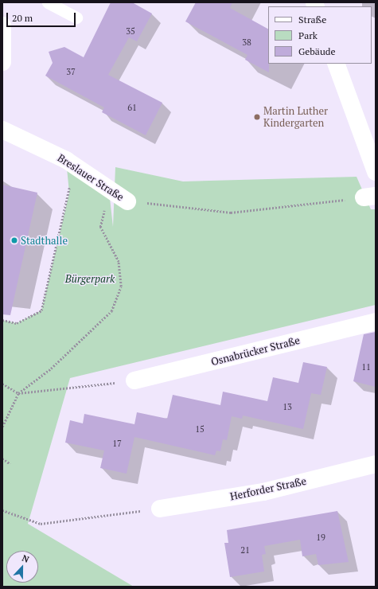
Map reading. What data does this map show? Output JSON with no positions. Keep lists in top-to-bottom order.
{
  "streets": {
    "street": ["Breslauer Straße", "Osnabrücker Straße", "Herforder Straße"]
  },
  "parks": ["Bürgerpark"],
  "places": ["Martin Luther Kindergarten", "Stadthalle"],
  "house_numbers": [
    "35",
    "38",
    "37",
    "61",
    "11",
    "13",
    "15",
    "17",
    "19",
    "21"
  ],
  "legend": ["Straße", "Park", "Gebäude"],
  "scale_bar": "20 m",
  "north": "top"
}
